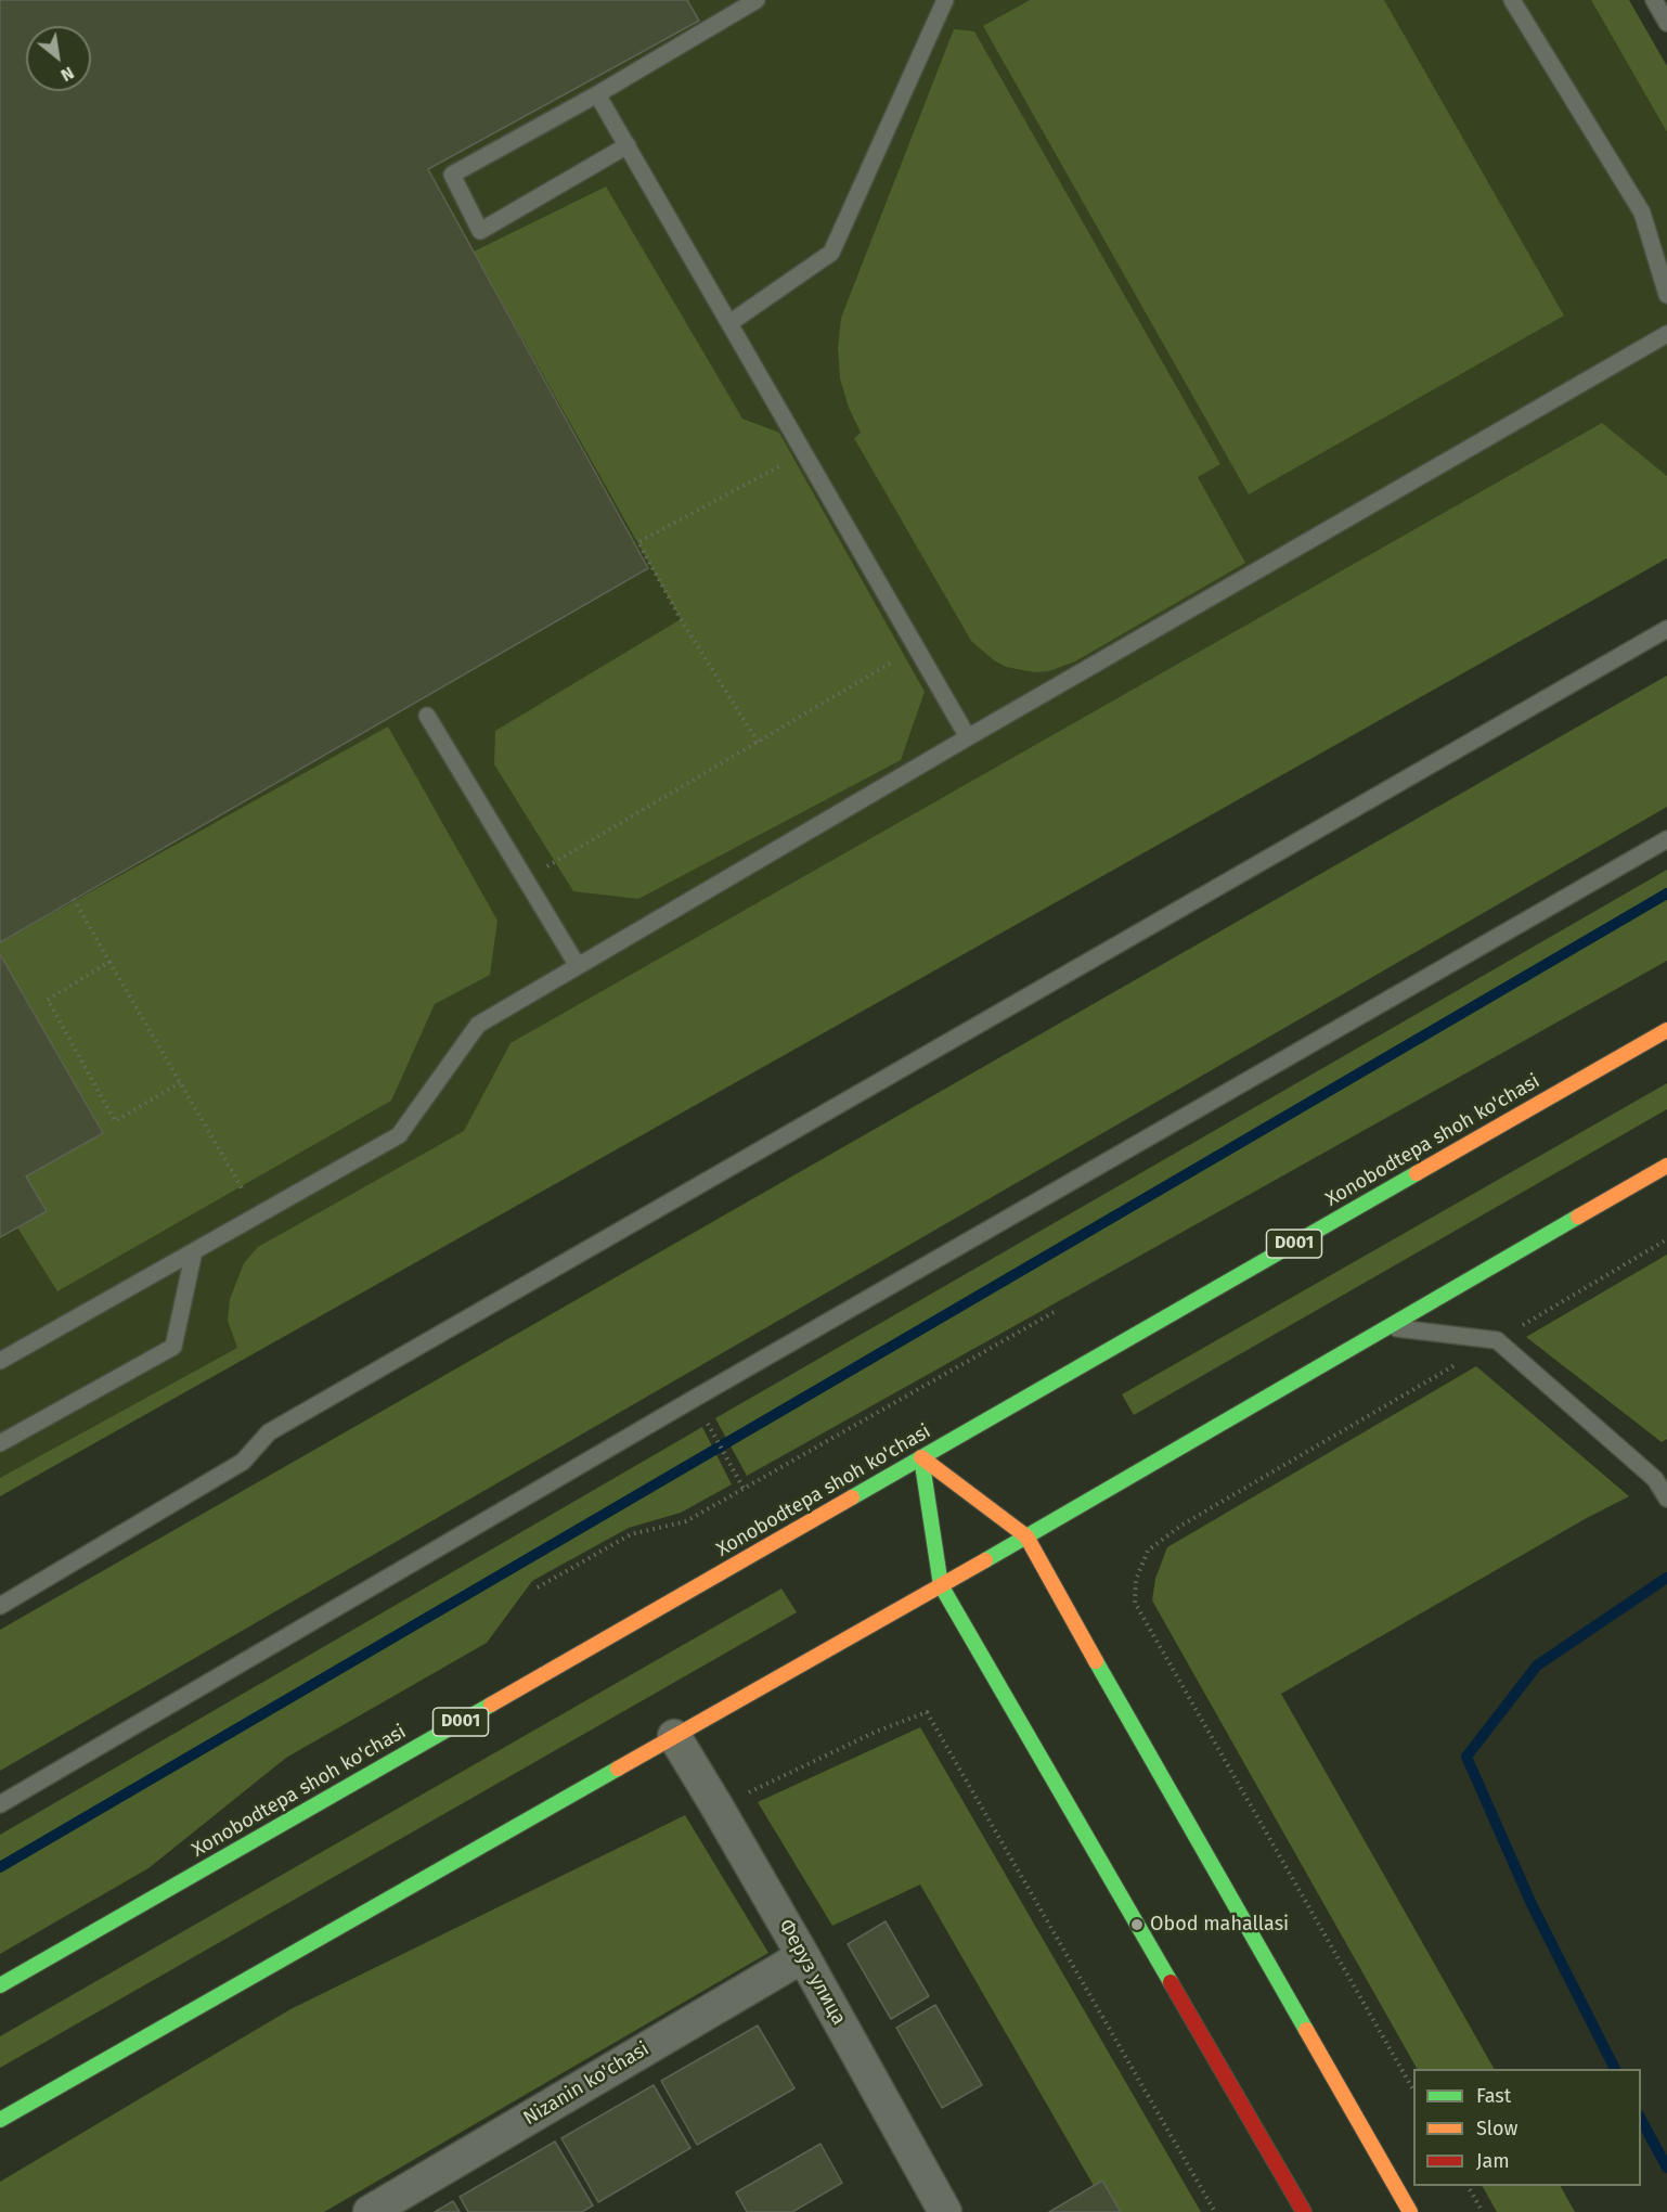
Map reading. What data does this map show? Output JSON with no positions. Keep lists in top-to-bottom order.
{
  "streets": {
    "main road": ["Xonobodtepa shoh ko'chasi", "D001"],
    "street": ["Феруз улица", "Nizanin ko'chasi"]
  },
  "crossings": [
    ["Феруз улица", "Nizanin ko'chasi"]
  ],
  "places": ["Obod mahallasi"],
  "legend": ["Fast", "Slow", "Jam"],
  "north": "bottom right"
}
